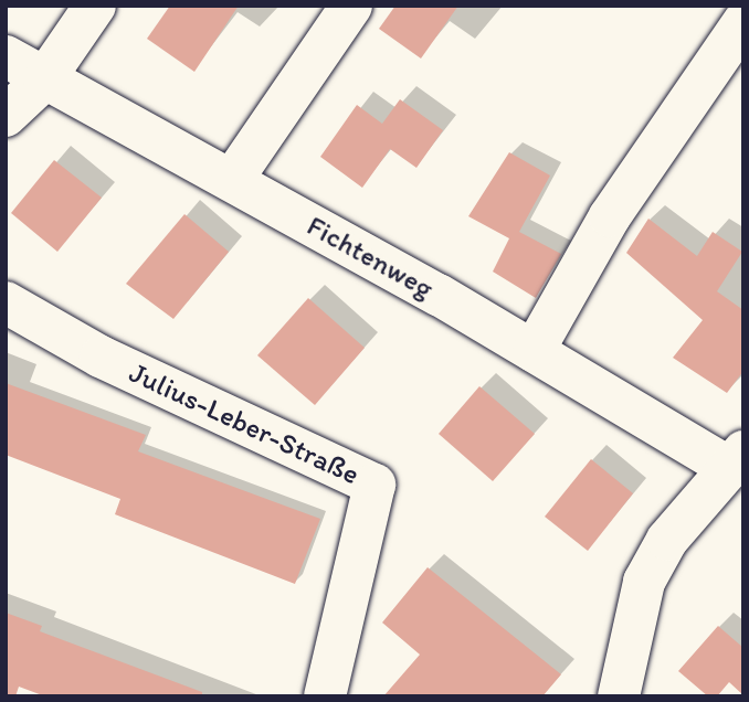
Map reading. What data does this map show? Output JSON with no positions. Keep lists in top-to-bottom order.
{
  "streets": {
    "street": ["Fichtenweg", "Julius-Leber-Straße"]
  }
}
